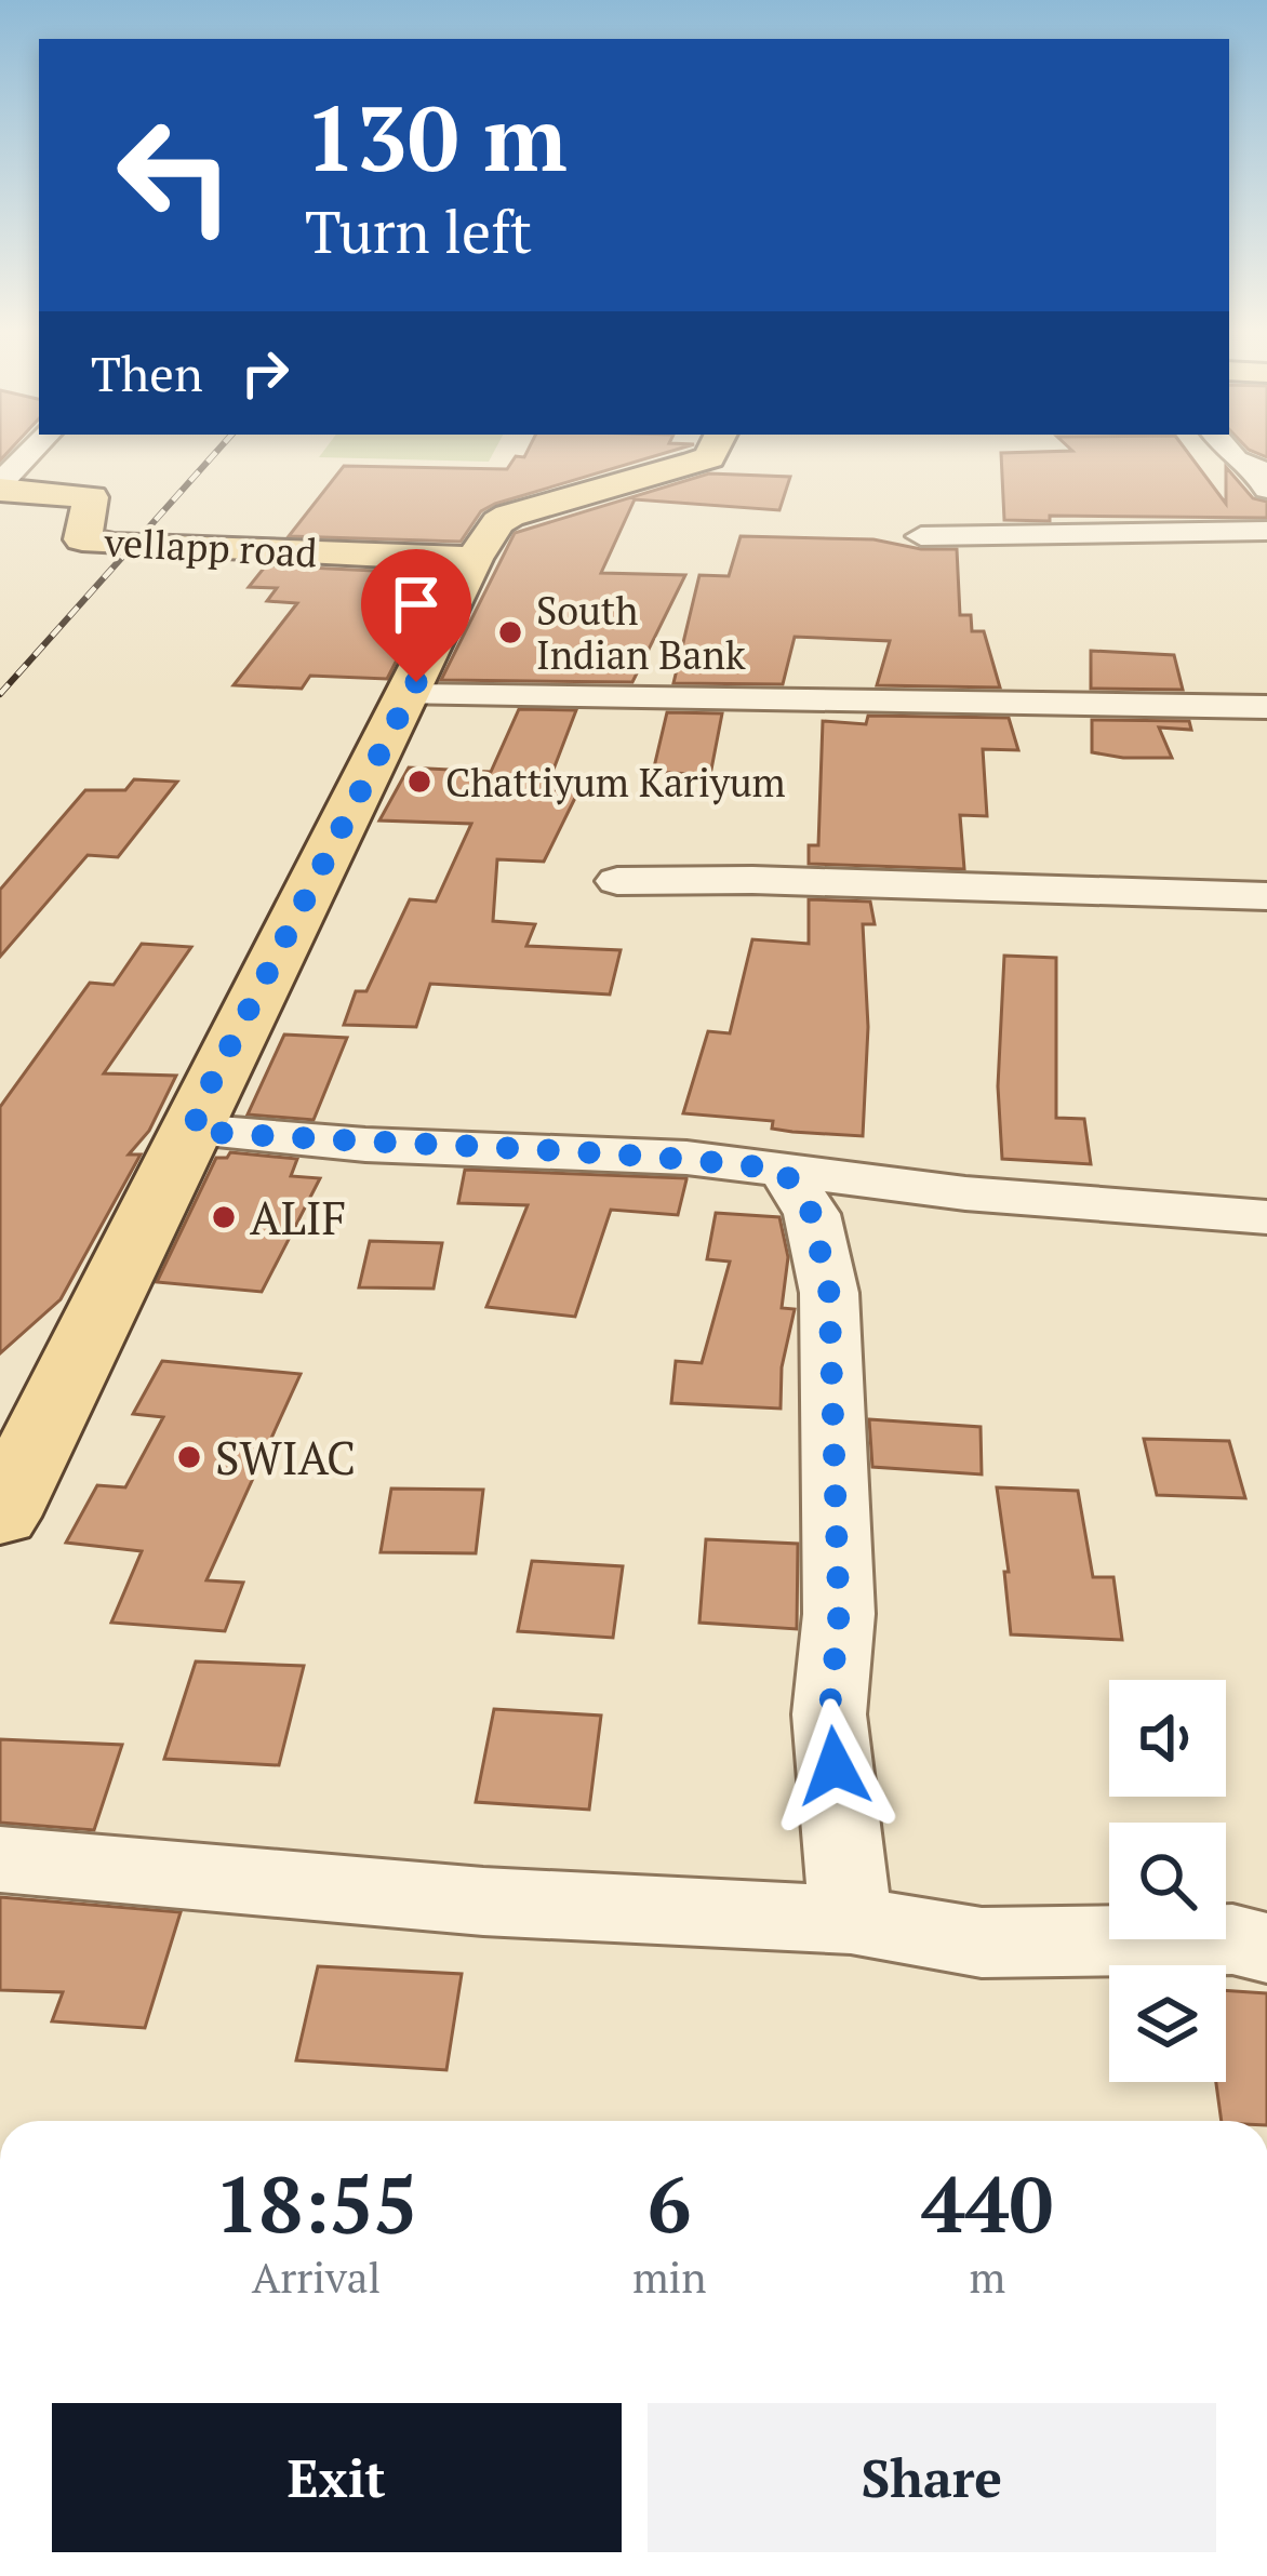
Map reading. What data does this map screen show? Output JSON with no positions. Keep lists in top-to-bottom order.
{
  "streets": {
    "main road": ["vellapp road"]
  },
  "places": [
    "South Indian Bank",
    "Chattiyum Kariyum",
    "ALIF",
    "SWIAC"
  ],
  "page": {
    "turn": ["130 m", "Turn left"],
    "then": "Then",
    "eta": [
      "18:55",
      "Arrival",
      "6",
      "min",
      "440",
      "m"
    ],
    "buttons": ["Exit", "Share"]
  }
}
